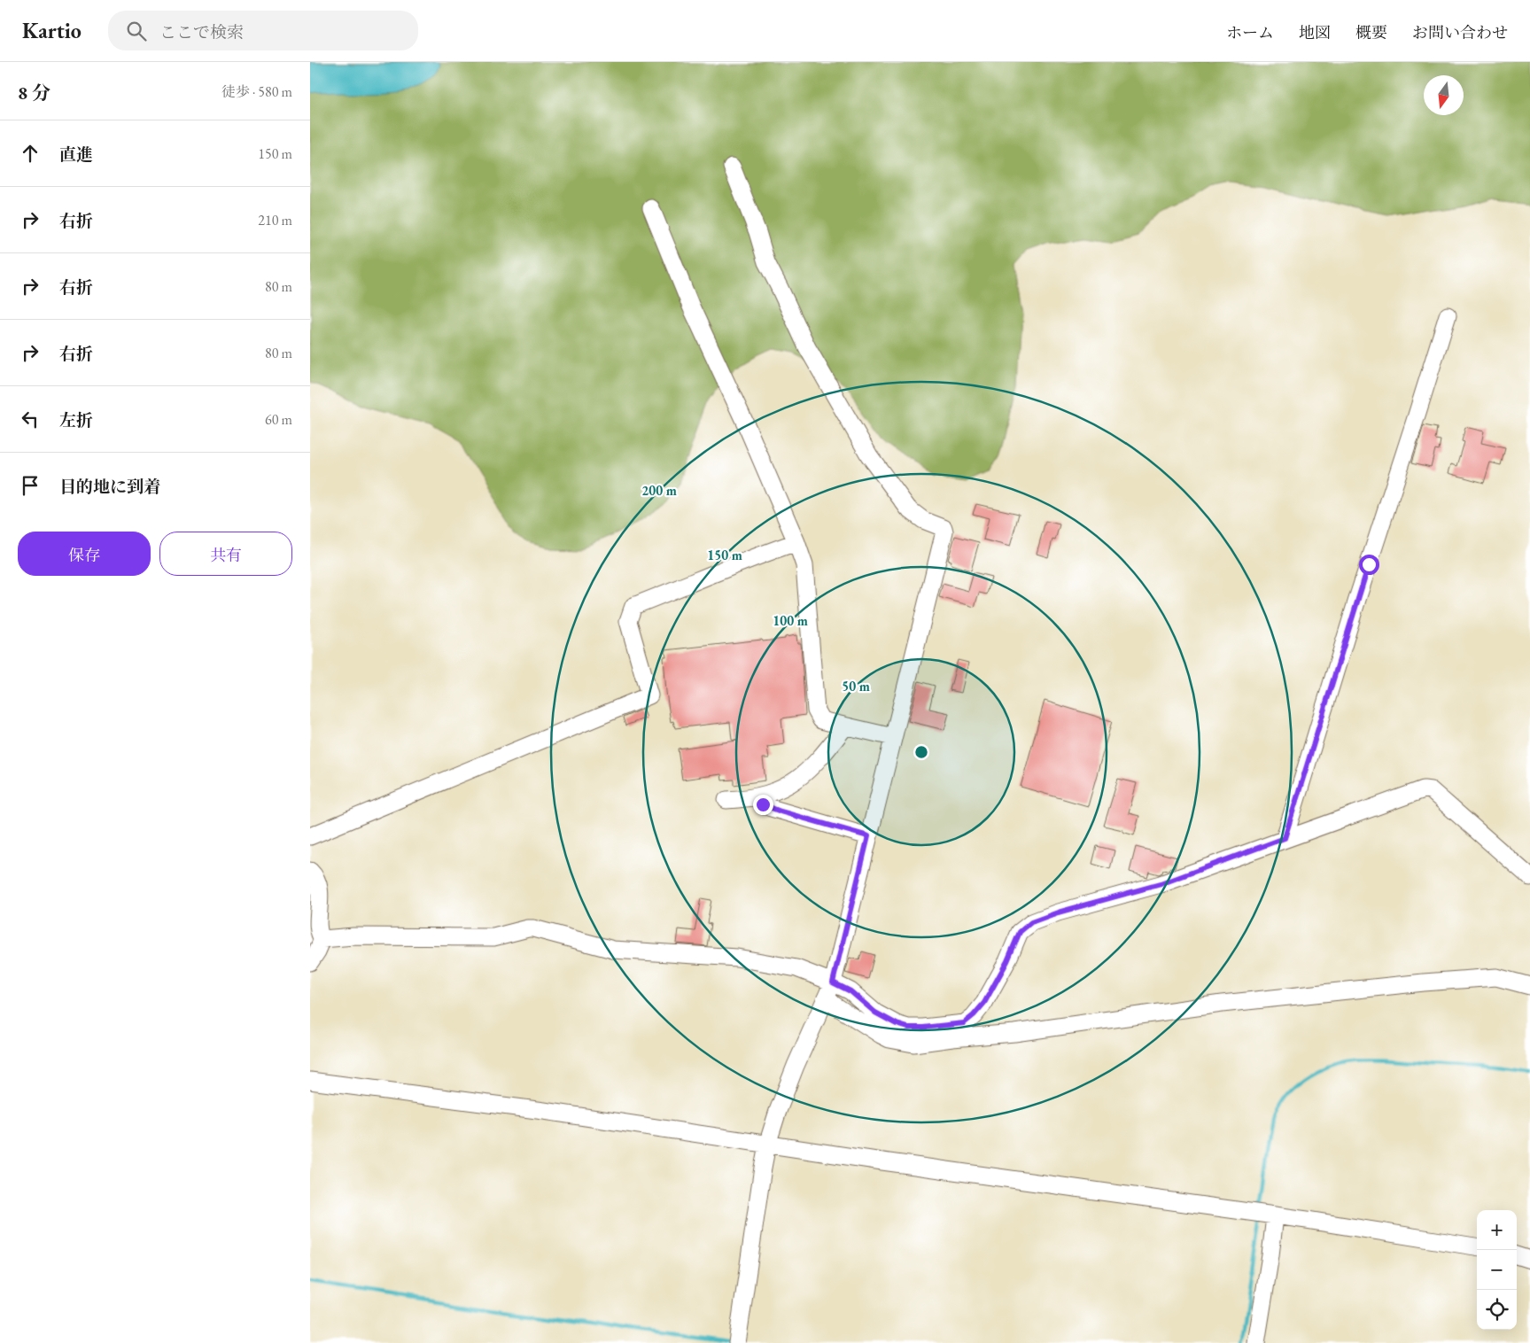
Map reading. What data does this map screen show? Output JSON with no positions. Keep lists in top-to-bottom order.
{
  "north": "bottom",
  "page": {
    "header": "Kartio",
    "search": "ここで検索",
    "nav": [
      "ホーム",
      "地図",
      "概要",
      "お問い合わせ"
    ],
    "heading": ["8 分", "徒歩 · 580 m"],
    "list": [
      ["直進", "150 m"],
      ["右折", "210 m"],
      ["右折", "80 m"],
      ["右折", "80 m"],
      ["左折", "60 m"],
      "目的地に到着"
    ],
    "buttons": ["保存", "共有"],
    "map_buttons": ["+", "−"]
  },
  "rings": [
    "200 m",
    "150 m",
    "100 m",
    "50 m"
  ]
}
